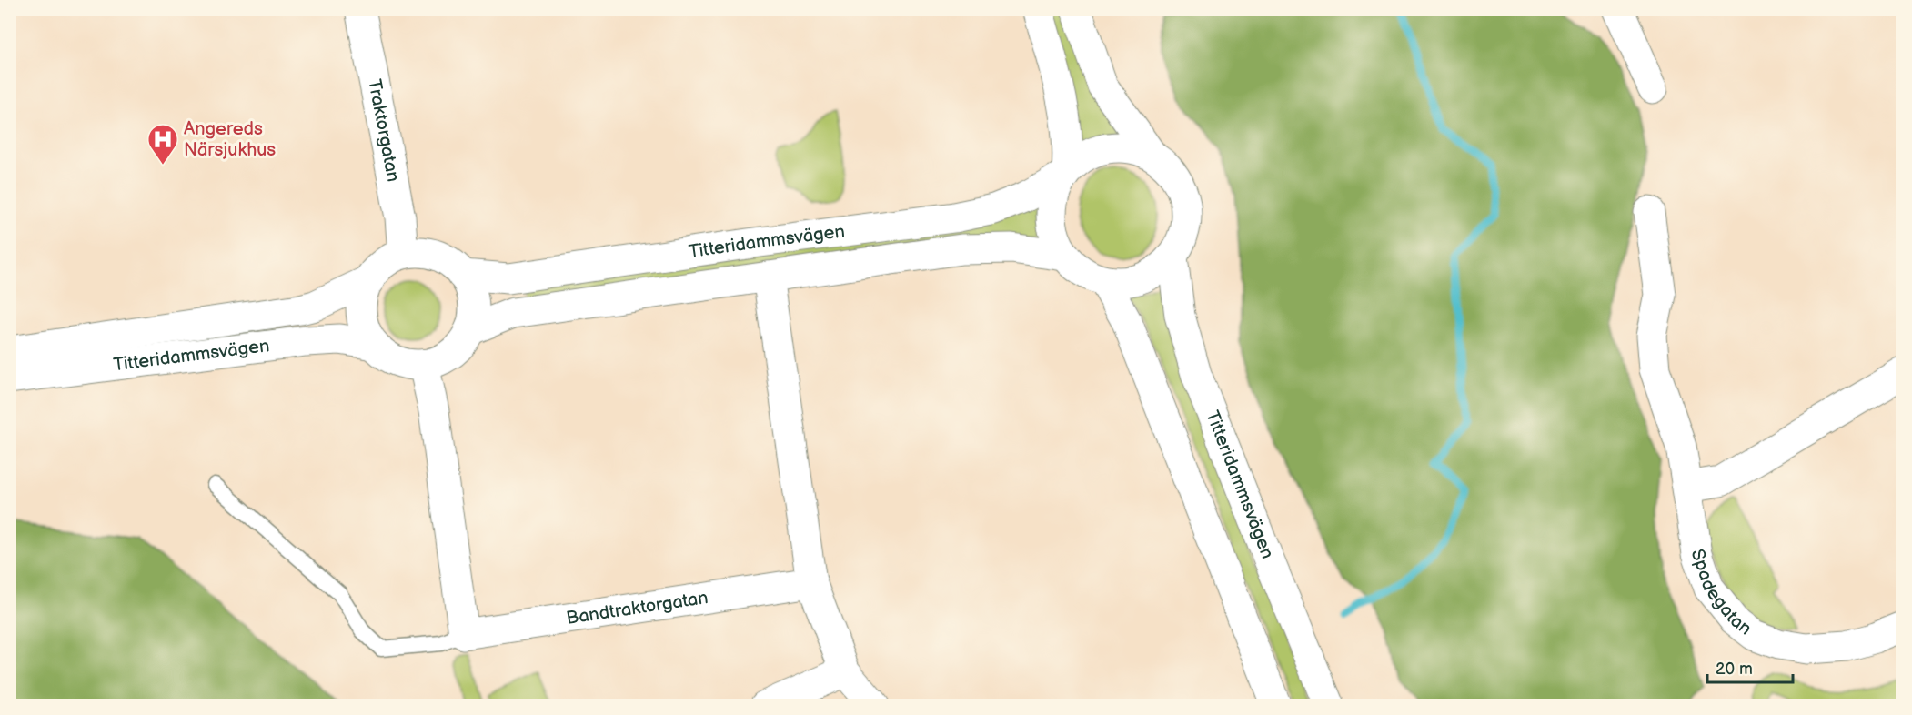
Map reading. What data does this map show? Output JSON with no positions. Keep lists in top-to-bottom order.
{
  "streets": {
    "street": [
      "Traktorgatan",
      "Titteridammsvägen",
      "Spadegatan",
      "Bandtraktorgatan"
    ]
  },
  "crossings": [
    ["Traktorgatan", "Titteridammsvägen"]
  ],
  "places": {
    "hospital": ["Angereds Närsjukhus"]
  },
  "scale_bar": "20 m"
}
